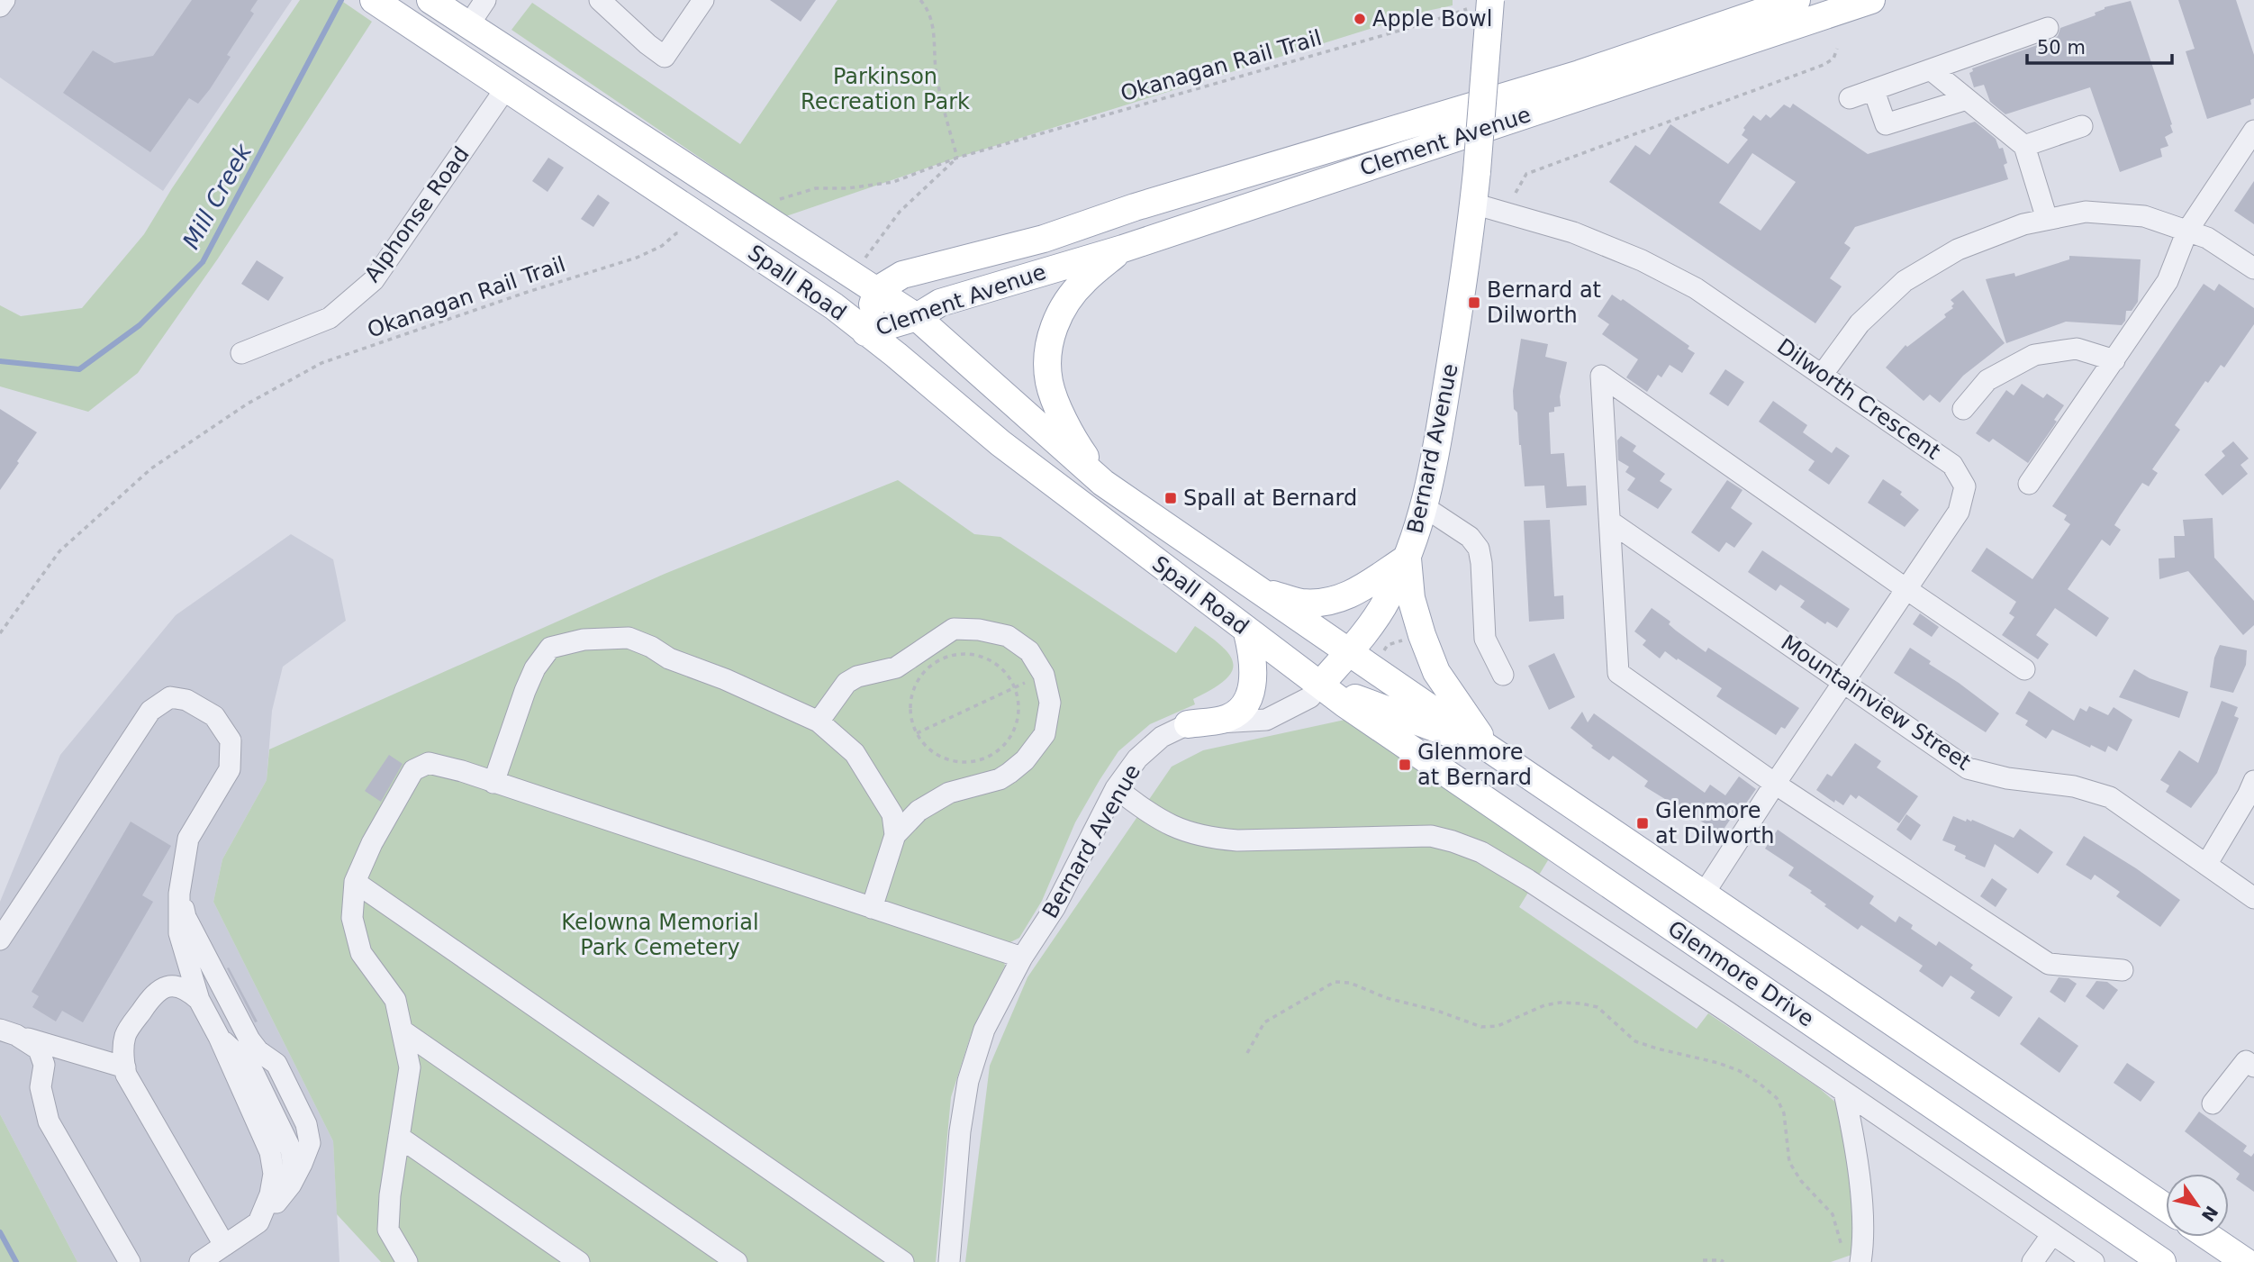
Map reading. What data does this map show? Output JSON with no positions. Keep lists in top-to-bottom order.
{
  "streets": {
    "main road": [
      "Clement Avenue",
      "Spall Road",
      "Bernard Avenue",
      "Glenmore Drive"
    ],
    "street": ["Alphonse Road", "Dilworth Crescent", "Mountainview Street"],
    "path": ["Okanagan Rail Trail"]
  },
  "crossings": [
    ["Okanagan Rail Trail", "Spall Road"],
    ["Okanagan Rail Trail", "Bernard Avenue"],
    ["Clement Avenue", "Spall Road"],
    ["Alphonse Road", "Spall Road"],
    ["Spall Road", "Bernard Avenue"],
    ["Spall Road", "Glenmore Drive"],
    ["Dilworth Crescent", "Bernard Avenue"],
    ["Dilworth Crescent", "Mountainview Street"],
    ["Dilworth Crescent", "Glenmore Drive"],
    ["Bernard Avenue", "Glenmore Drive"]
  ],
  "water": ["Mill Creek"],
  "parks": ["Parkinson Recreation Park", "Kelowna Memorial Park Cemetery"],
  "places": {
    "other": ["Apple Bowl"],
    "transit": [
      "Bernard at Dilworth",
      "Spall at Bernard",
      "Glenmore at Bernard",
      "Glenmore at Dilworth"
    ]
  },
  "scale_bar": "50 m",
  "north": "bottom right"
}
